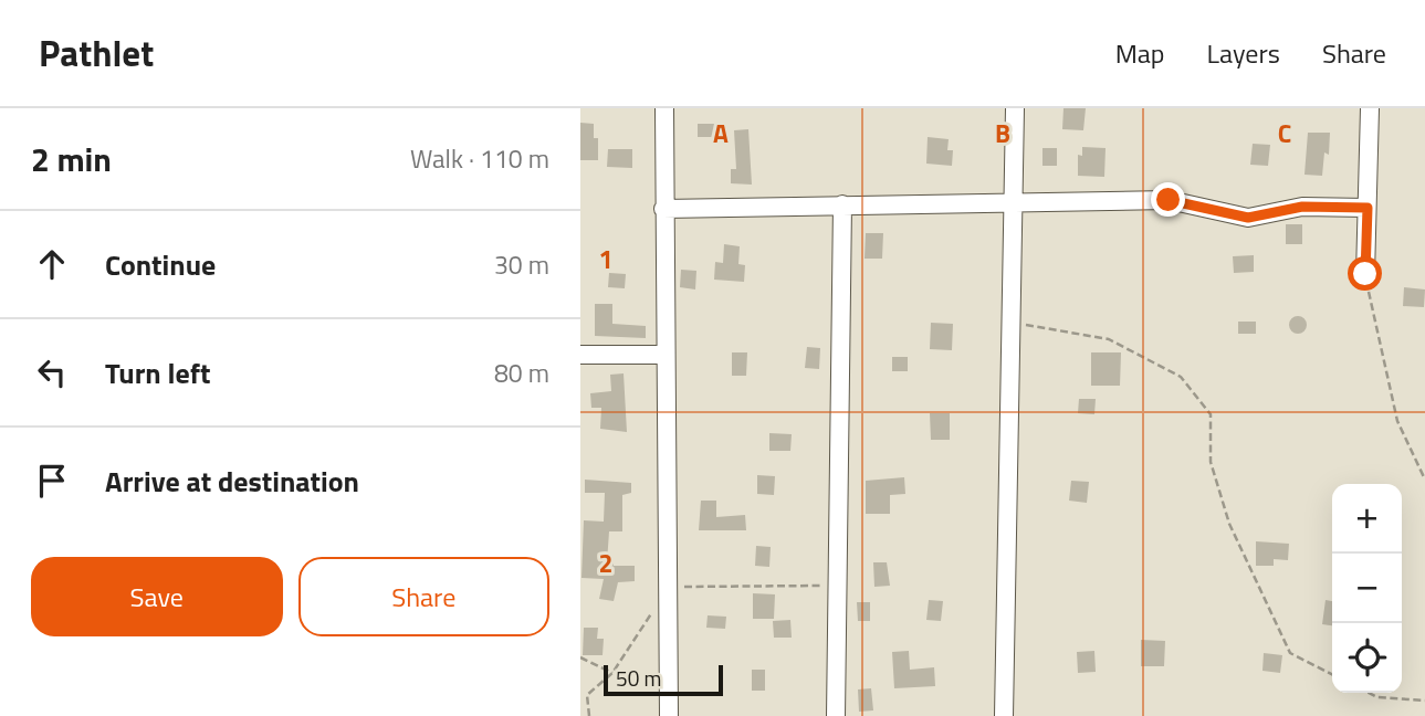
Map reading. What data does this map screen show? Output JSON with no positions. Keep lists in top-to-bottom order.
{
  "scale_bar": "50 m",
  "page": {
    "header": "Pathlet",
    "nav": ["Map", "Layers", "Share"],
    "heading": ["2 min", "Walk · 110 m"],
    "list": [
      ["Continue", "30 m"],
      ["Turn left", "80 m"],
      "Arrive at destination"
    ],
    "map_buttons": ["+", "−"],
    "buttons": ["Save", "Share"],
    "scale": "50 m"
  },
  "grid": {
    "columns": ["A", "B", "C"],
    "rows": ["1", "2"]
  }
}
